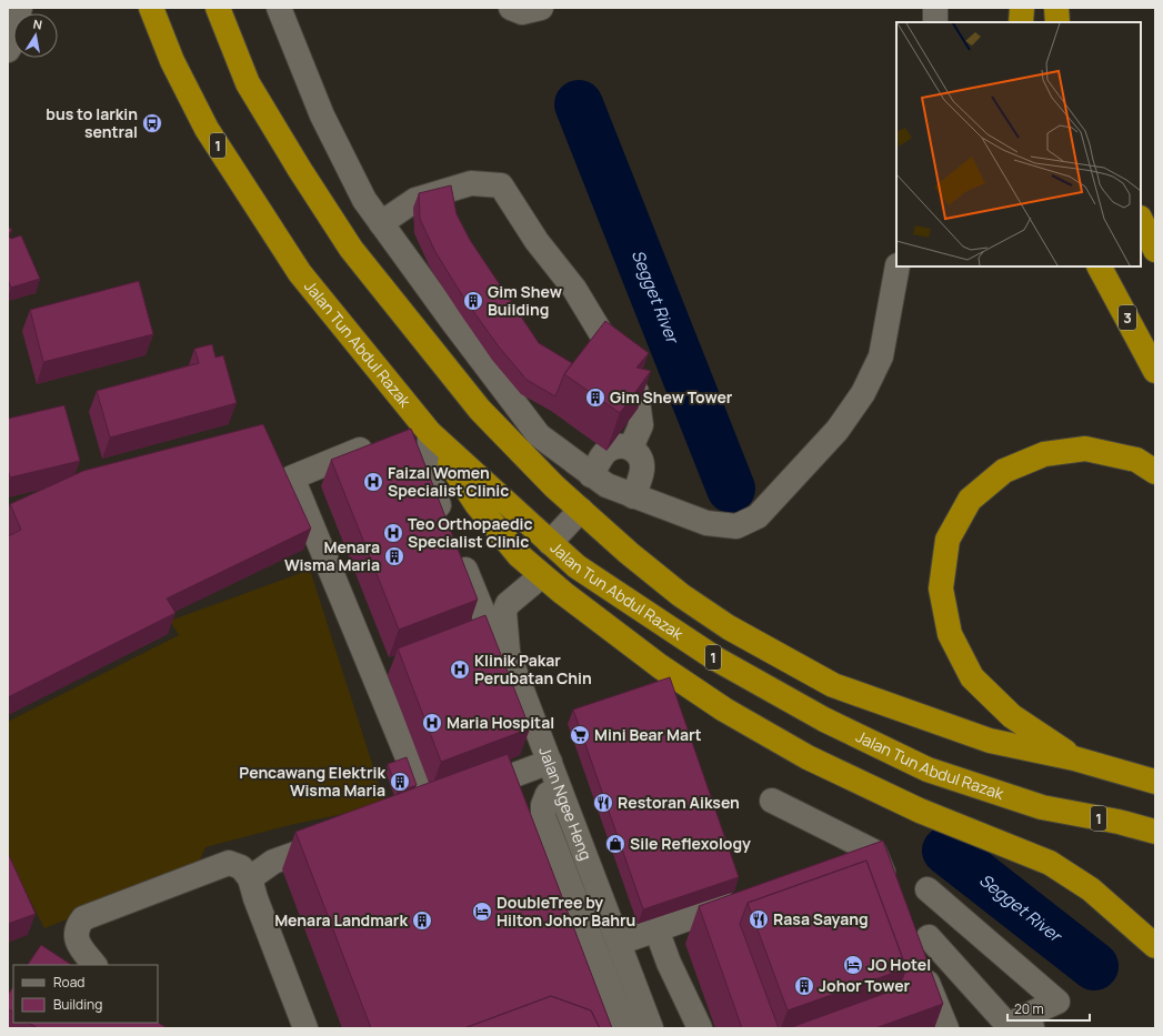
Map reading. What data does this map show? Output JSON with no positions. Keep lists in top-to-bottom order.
{
  "streets": {
    "highway": ["1", "3", "Jalan Tun Abdul Razak"],
    "street": ["Jalan Ngee Heng"]
  },
  "water": ["Segget River"],
  "places": {
    "bus stop": ["bus to larkin sentral"],
    "building": [
      "Gim Shew Building",
      "Gim Shew Tower",
      "Menara Wisma Maria",
      "Pencawang Elektrik Wisma Maria",
      "Menara Landmark",
      "Johor Tower"
    ],
    "hospital": [
      "Faizal Women Specialist Clinic",
      "Teo Orthopaedic Specialist Clinic",
      "Klinik Pakar Perubatan Chin",
      "Maria Hospital"
    ],
    "supermarket": ["Mini Bear Mart"],
    "restaurant": ["Restoran Aiksen", "Rasa Sayang"],
    "shop": ["Sile Reflexology"],
    "hotel": ["DoubleTree by Hilton Johor Bahru", "JO Hotel"]
  },
  "legend": ["Road", "Building"],
  "scale_bar": "20 m",
  "north": "top"
}
